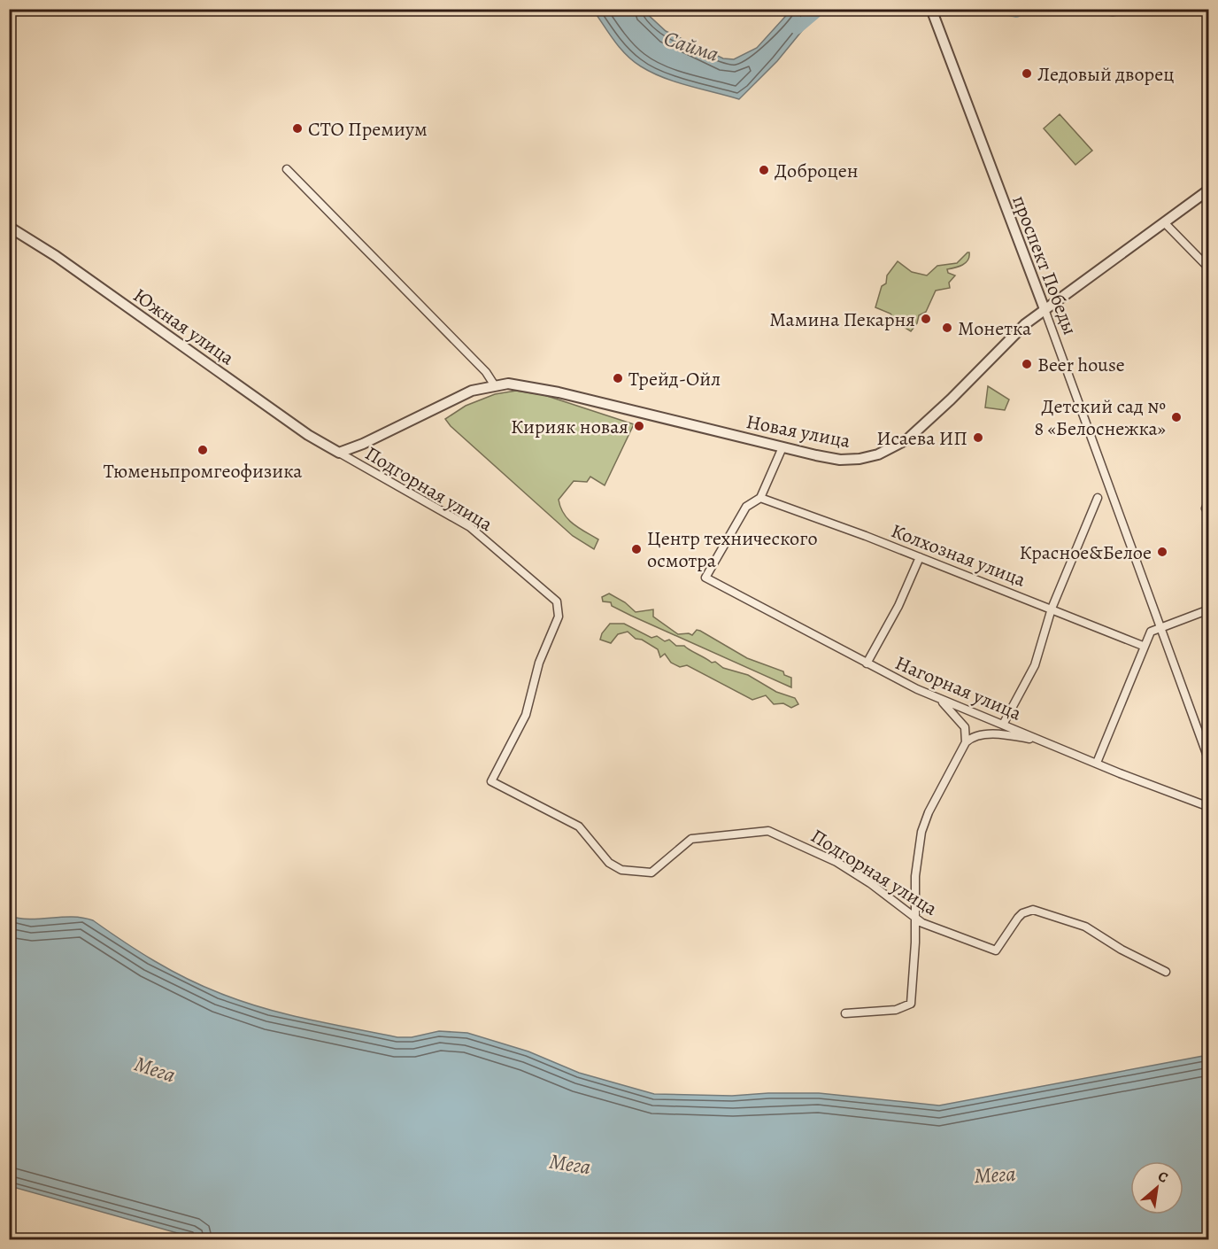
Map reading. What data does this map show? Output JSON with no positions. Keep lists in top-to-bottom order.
{
  "streets": {
    "street": [
      "проспект Победы",
      "Южная улица",
      "Новая улица",
      "Подгорная улица",
      "Колхозная улица",
      "Нагорная улица"
    ]
  },
  "crossings": [
    ["проспект Победы", "Новая улица"],
    ["Южная улица", "Новая улица"],
    ["Южная улица", "Подгорная улица"],
    ["Новая улица", "Подгорная улица"],
    ["Колхозная улица", "Нагорная улица"]
  ],
  "water": ["Сайма", "Мега"],
  "places": [
    "Ледовый дворец",
    "СТО Премиум",
    "Доброцен",
    "Мамина Пекарня",
    "Монетка",
    "Beer house",
    "Трейд-Ойл",
    "Детский сад № 8 «Белоснежка»",
    "Кирияк новая",
    "Исаева ИП",
    "Тюменьпромгеофизика",
    "Центр технического осмотра",
    "Красное&Белое"
  ],
  "north": "top right"
}
